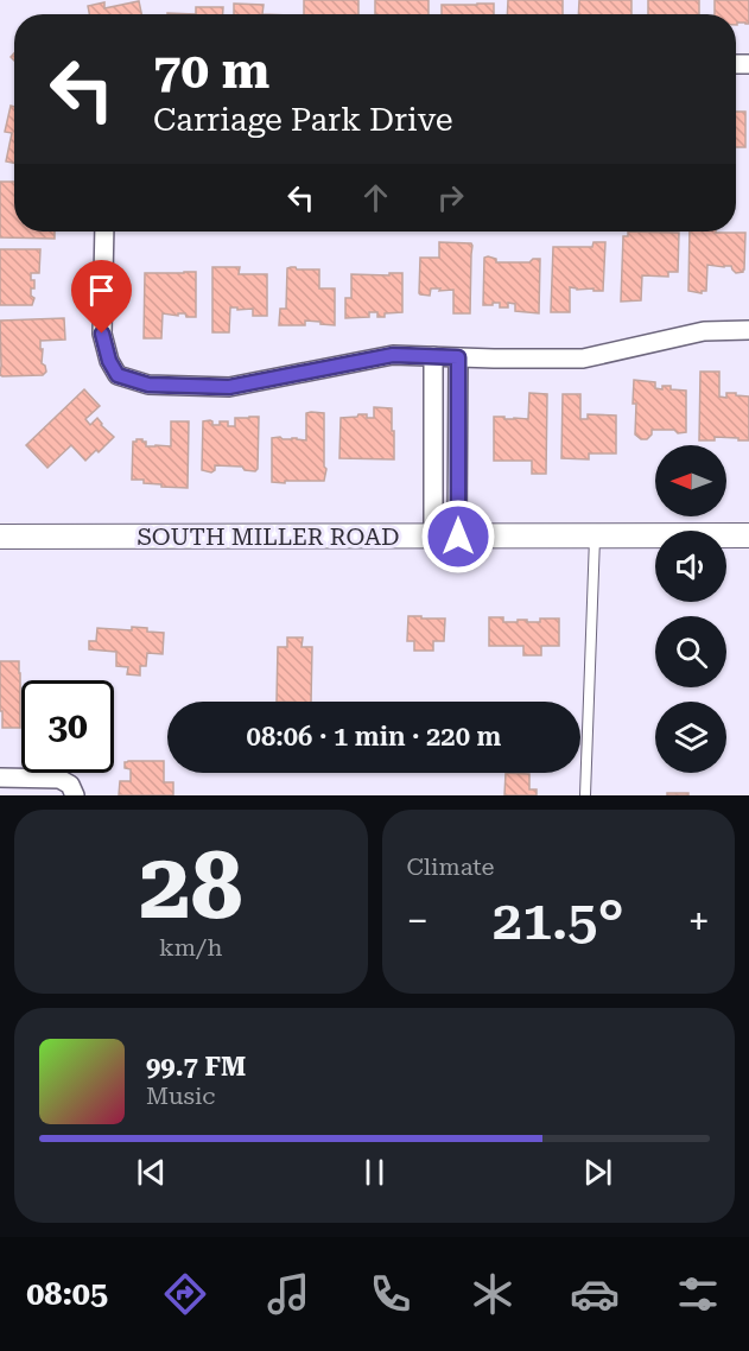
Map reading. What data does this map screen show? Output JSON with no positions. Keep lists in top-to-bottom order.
{
  "streets": {
    "street": ["SOUTH MILLER ROAD"]
  },
  "north": "left",
  "page": {
    "turn": ["70 m", "Carriage Park Drive"],
    "limit": "30",
    "trip": "08:06 · 1 min · 220 m",
    "tile": [
      ["28", "km/h"],
      "Climate"
    ],
    "heat": ["−", "21.5°", "+"],
    "song": ["99.7 FM", "Music"],
    "tabs": "08:05"
  }
}
